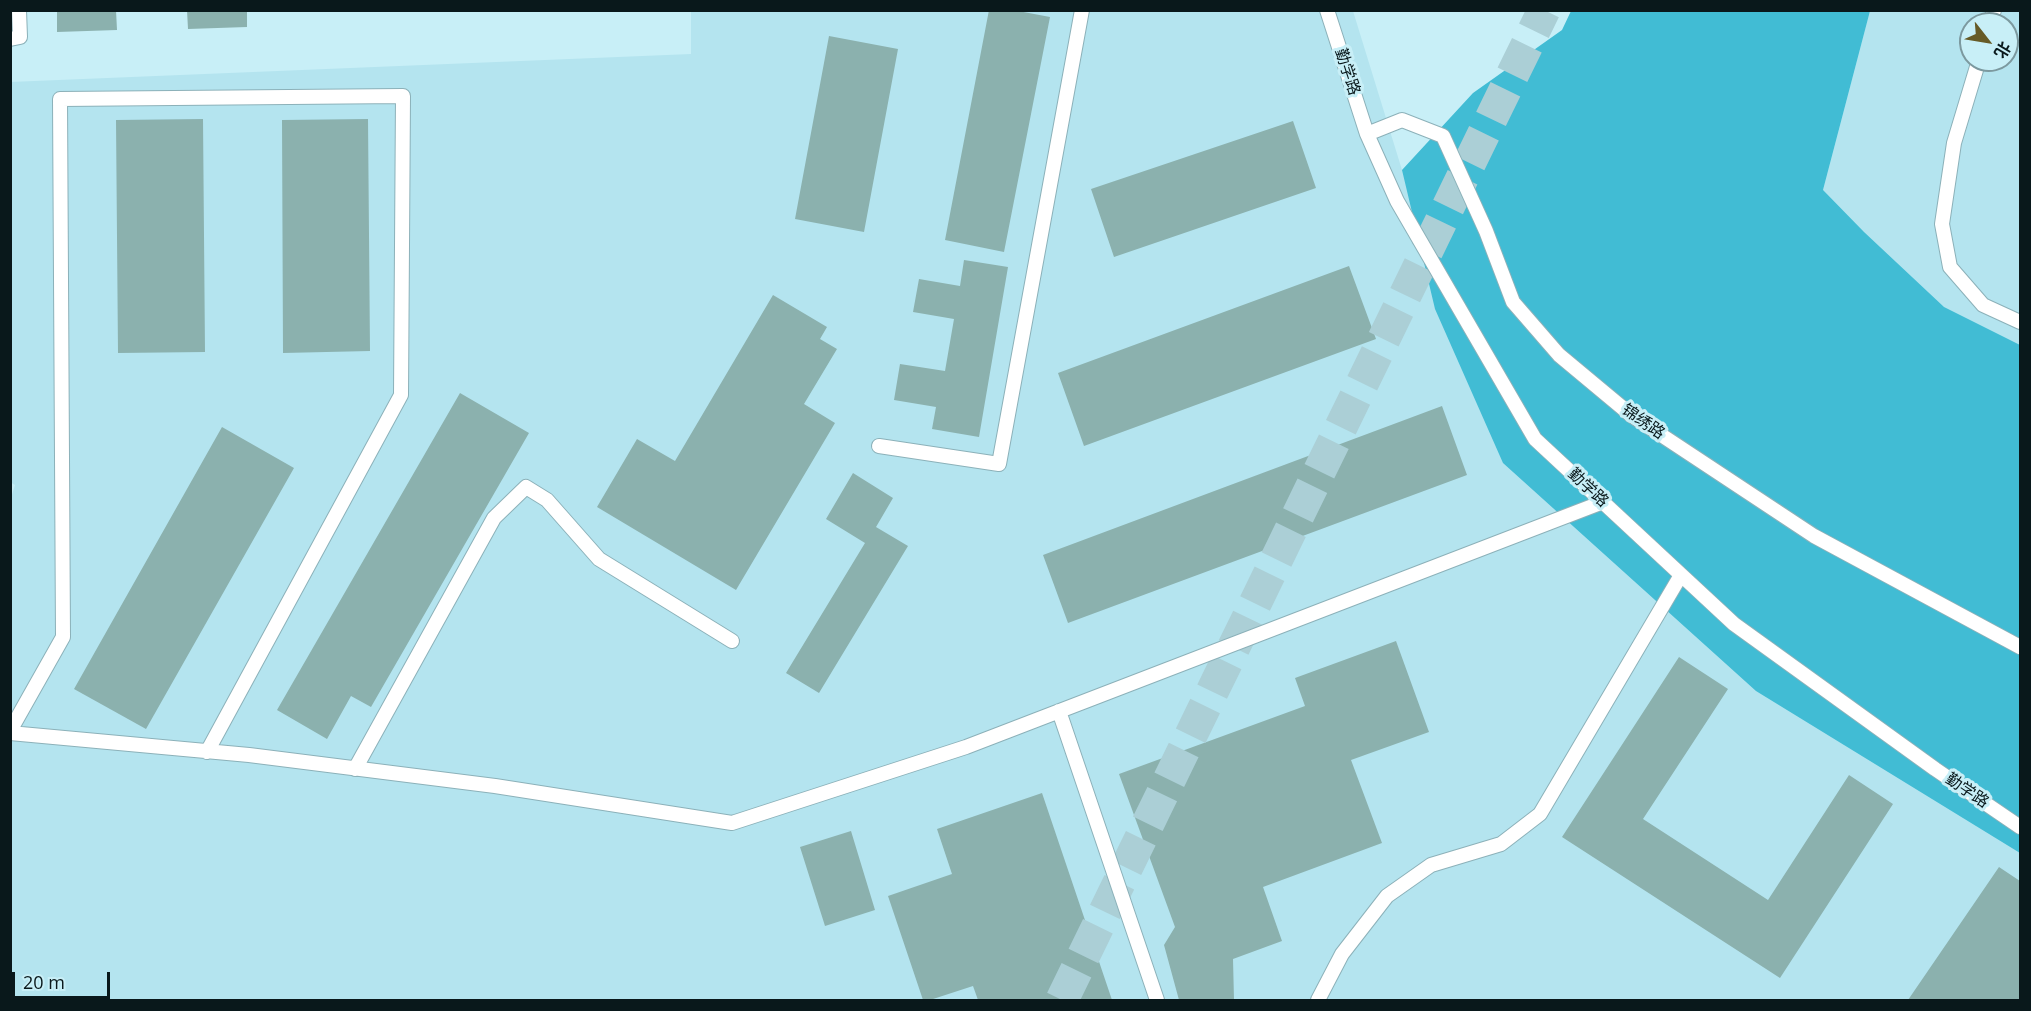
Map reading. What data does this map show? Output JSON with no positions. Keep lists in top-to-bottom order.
{
  "streets": {
    "lane": ["勤学路", "锦绣路"]
  },
  "crossings": [
    ["勤学路", "锦绣路"]
  ],
  "scale_bar": "20 m",
  "north": "bottom right"
}
